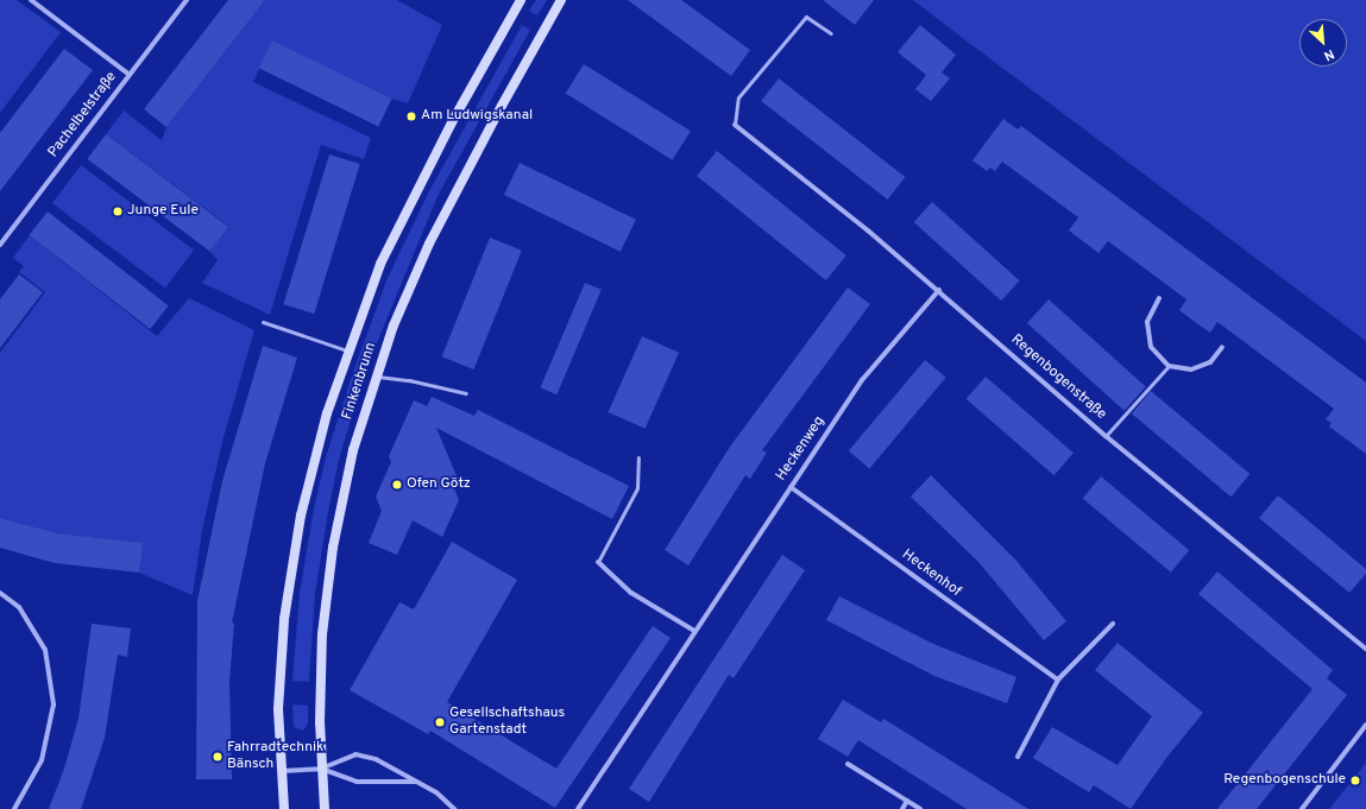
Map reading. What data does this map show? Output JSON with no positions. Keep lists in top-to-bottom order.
{
  "streets": {
    "main road": ["Finkenbrunn"],
    "street": [
      "Pachelbelstraße",
      "Regenbogenstraße",
      "Heckenweg",
      "Heckenhof"
    ]
  },
  "crossings": [
    ["Regenbogenstraße", "Heckenweg"],
    ["Heckenweg", "Heckenhof"]
  ],
  "places": [
    "Am Ludwigskanal",
    "Junge Eule",
    "Ofen Götz",
    "Gesellschaftshaus Gartenstadt",
    "Fahrradtechnik Bänsch",
    "Regenbogenschule"
  ],
  "north": "bottom right"
}
